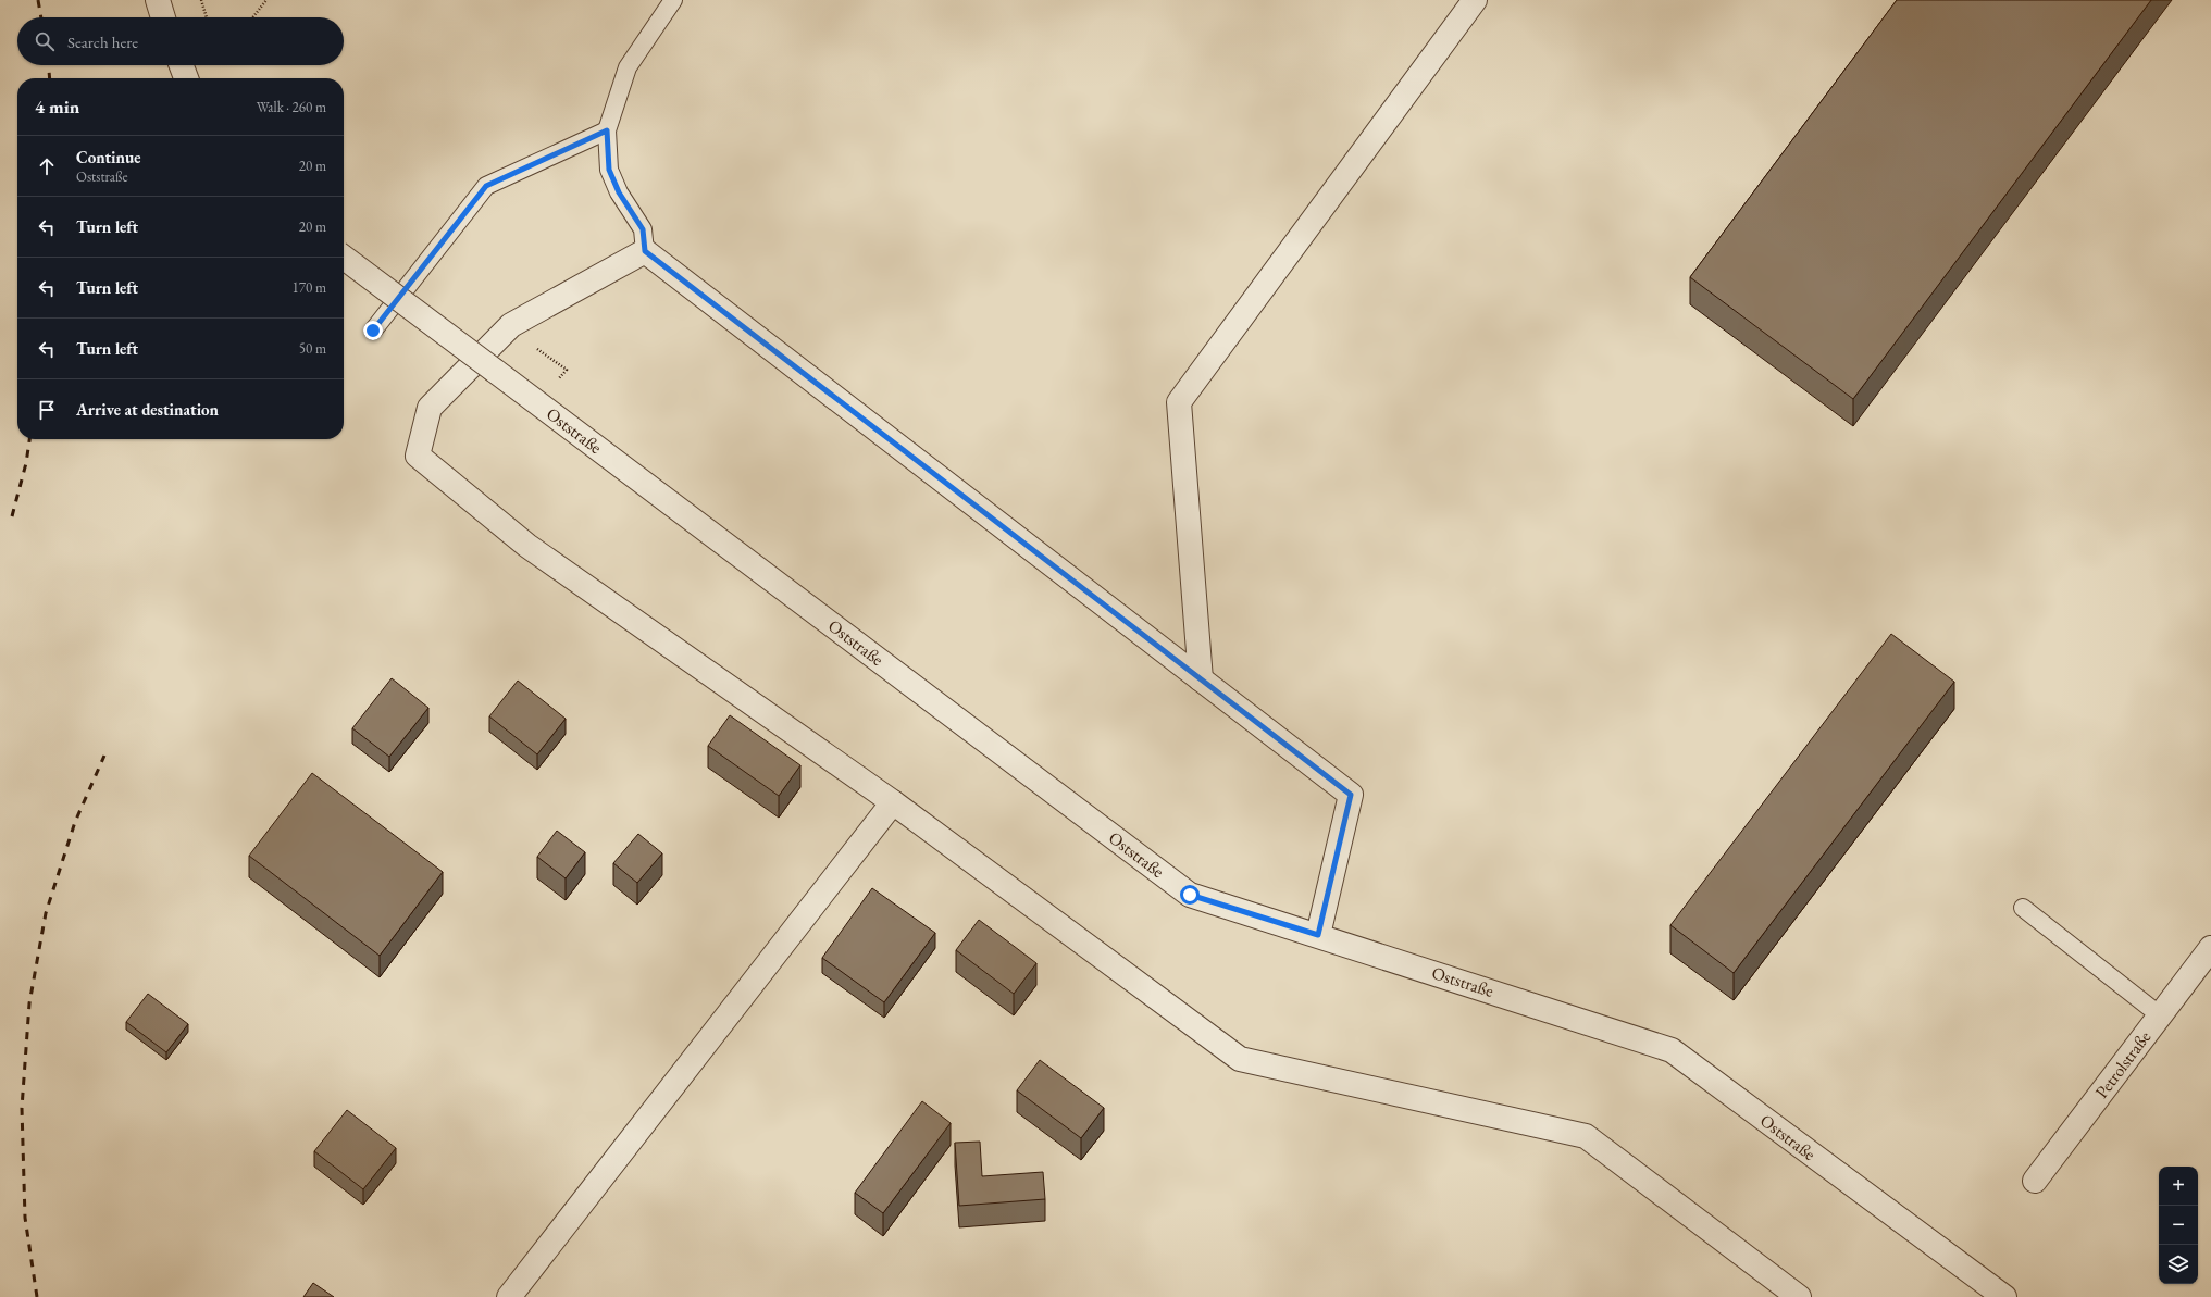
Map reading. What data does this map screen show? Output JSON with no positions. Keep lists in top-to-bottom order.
{
  "streets": {
    "street": ["Oststraße", "Petrolstraße"]
  },
  "page": {
    "search": "Search here",
    "heading": ["4 min", "Walk · 260 m"],
    "list": [
      ["Continue", "Oststraße", "20 m"],
      ["Turn left", "20 m"],
      ["Turn left", "170 m"],
      ["Turn left", "50 m"],
      "Arrive at destination"
    ],
    "map_buttons": ["+", "−"]
  }
}
